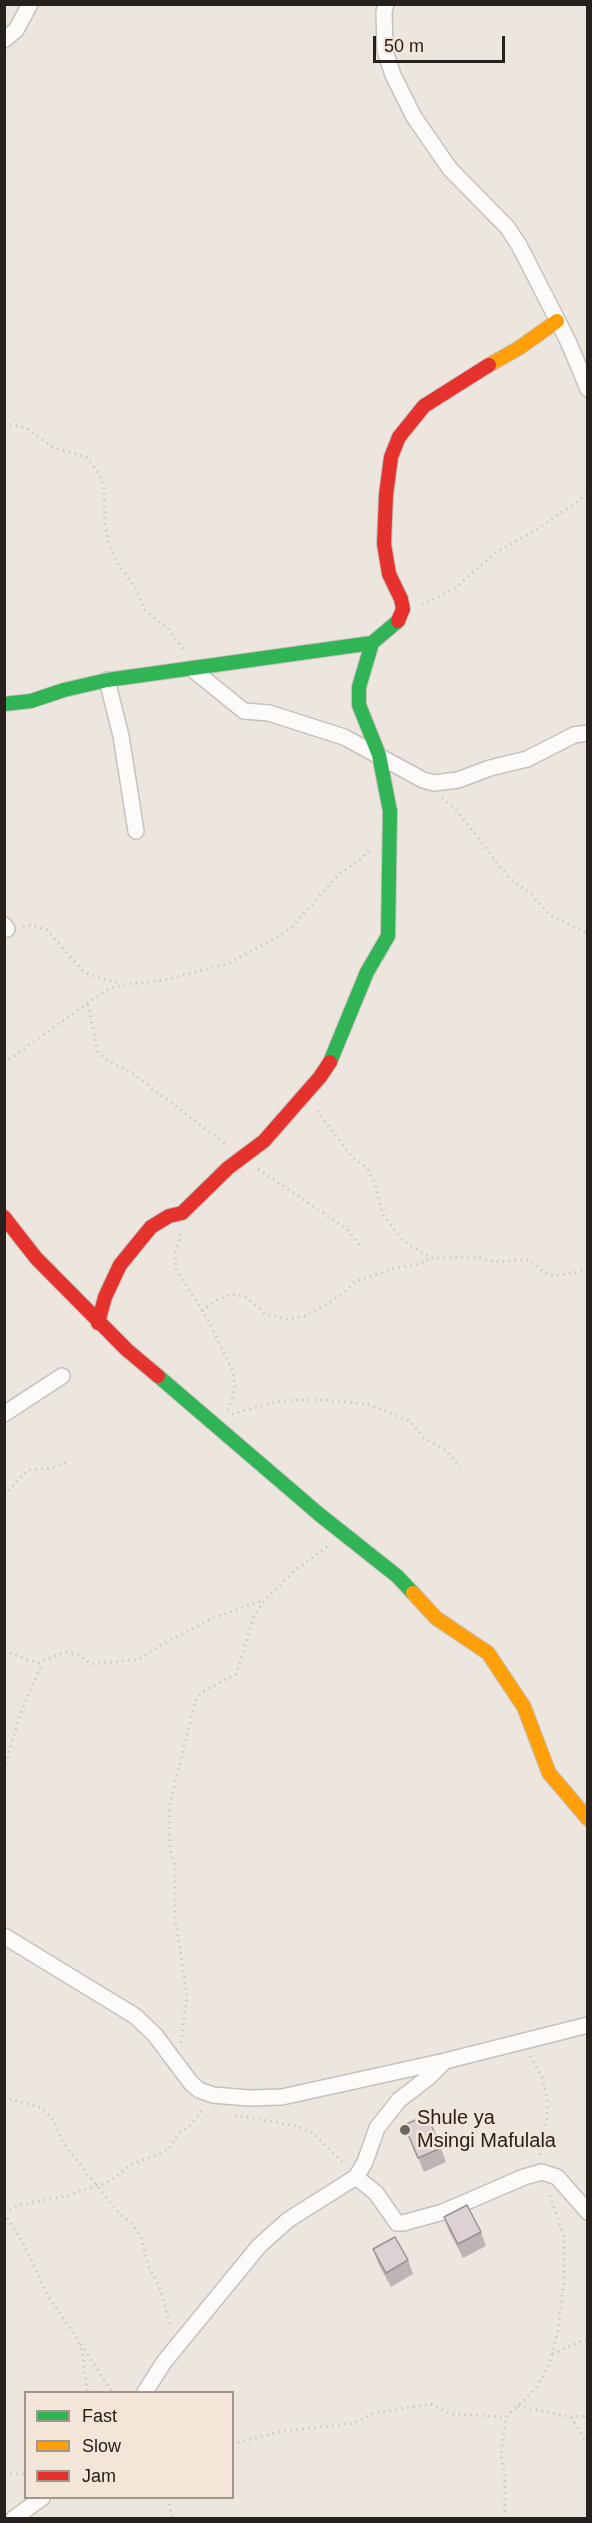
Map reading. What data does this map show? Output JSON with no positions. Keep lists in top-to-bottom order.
{
  "places": ["Shule ya Msingi Mafulala"],
  "legend": ["Fast", "Slow", "Jam"],
  "scale_bar": "50 m"
}
